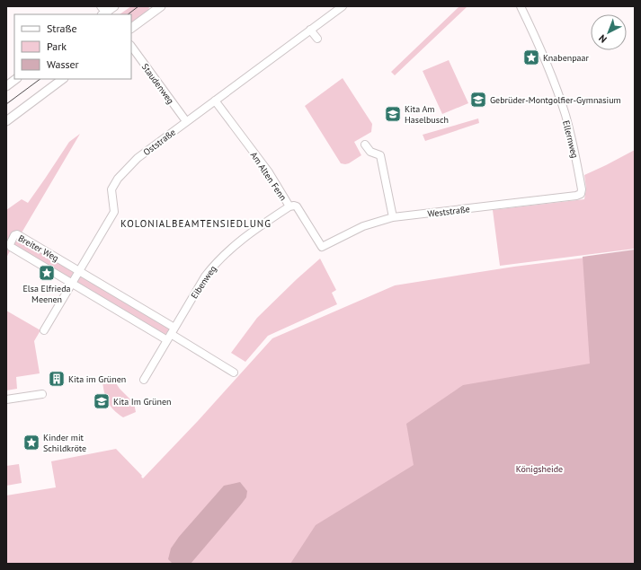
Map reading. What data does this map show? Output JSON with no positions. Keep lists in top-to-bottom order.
{
  "streets": {
    "street": [
      "Staudenweg",
      "Ellernweg",
      "Oststraße",
      "Am Alten Fenn",
      "Weststraße",
      "Breiter Weg",
      "Eibenweg"
    ]
  },
  "crossings": [
    ["Staudenweg", "Oststraße"],
    ["Ellernweg", "Weststraße"],
    ["Oststraße", "Am Alten Fenn"],
    ["Oststraße", "Breiter Weg"],
    ["Am Alten Fenn", "Weststraße"],
    ["Am Alten Fenn", "Eibenweg"],
    ["Breiter Weg", "Eibenweg"]
  ],
  "districts": ["KOLONIALBEAMTENSIEDLUNG"],
  "parks": ["Königsheide"],
  "places": {
    "place": ["Knabenpaar", "Elsa Elfrieda Meenen", "Kinder mit Schildkröte"],
    "school or university": ["Gebrüder-Montgolfier-Gymnasium", "Kita Am Haselbusch", "Kita Im Grünen"],
    "building": ["Kita im Grünen"]
  },
  "legend": ["Straße", "Park", "Wasser"],
  "north": "bottom left"
}
